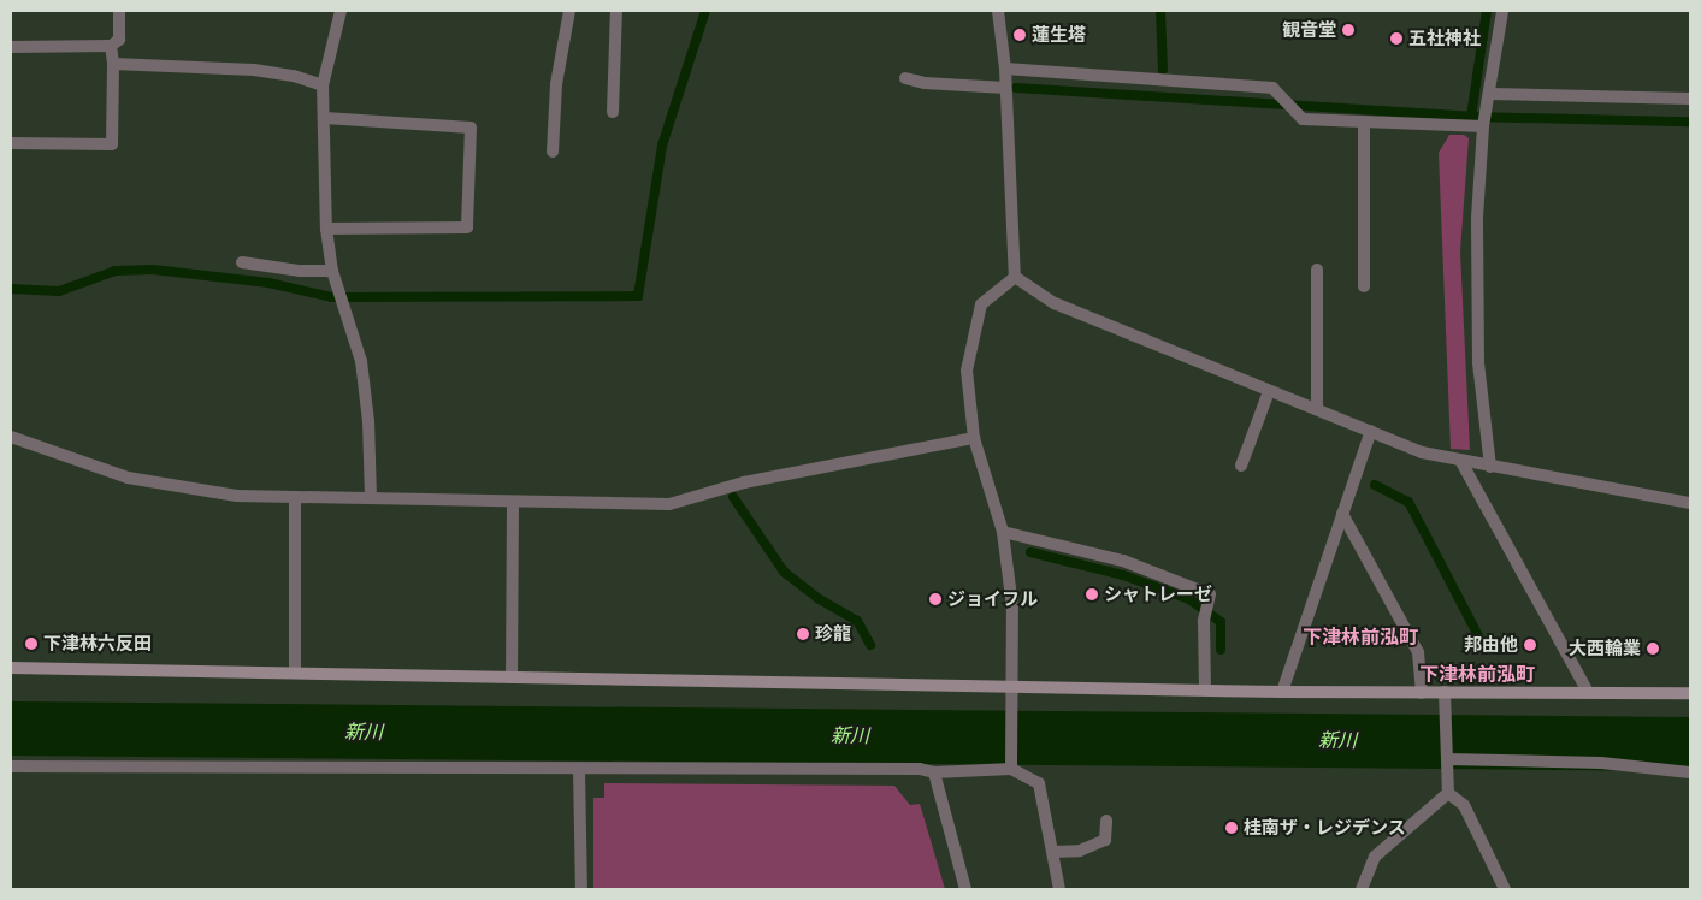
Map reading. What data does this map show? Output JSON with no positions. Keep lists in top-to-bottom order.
{
  "districts": ["下津林前泓町", "下津林前泓町"],
  "water": ["新川"],
  "places": [
    "観音堂",
    "蓮生塔",
    "五社神社",
    "シャトレーゼ",
    "ジョイフル",
    "珍龍",
    "下津林六反田",
    "邦由他",
    "大西輪業",
    "桂南ザ・レジデンス"
  ]
}
